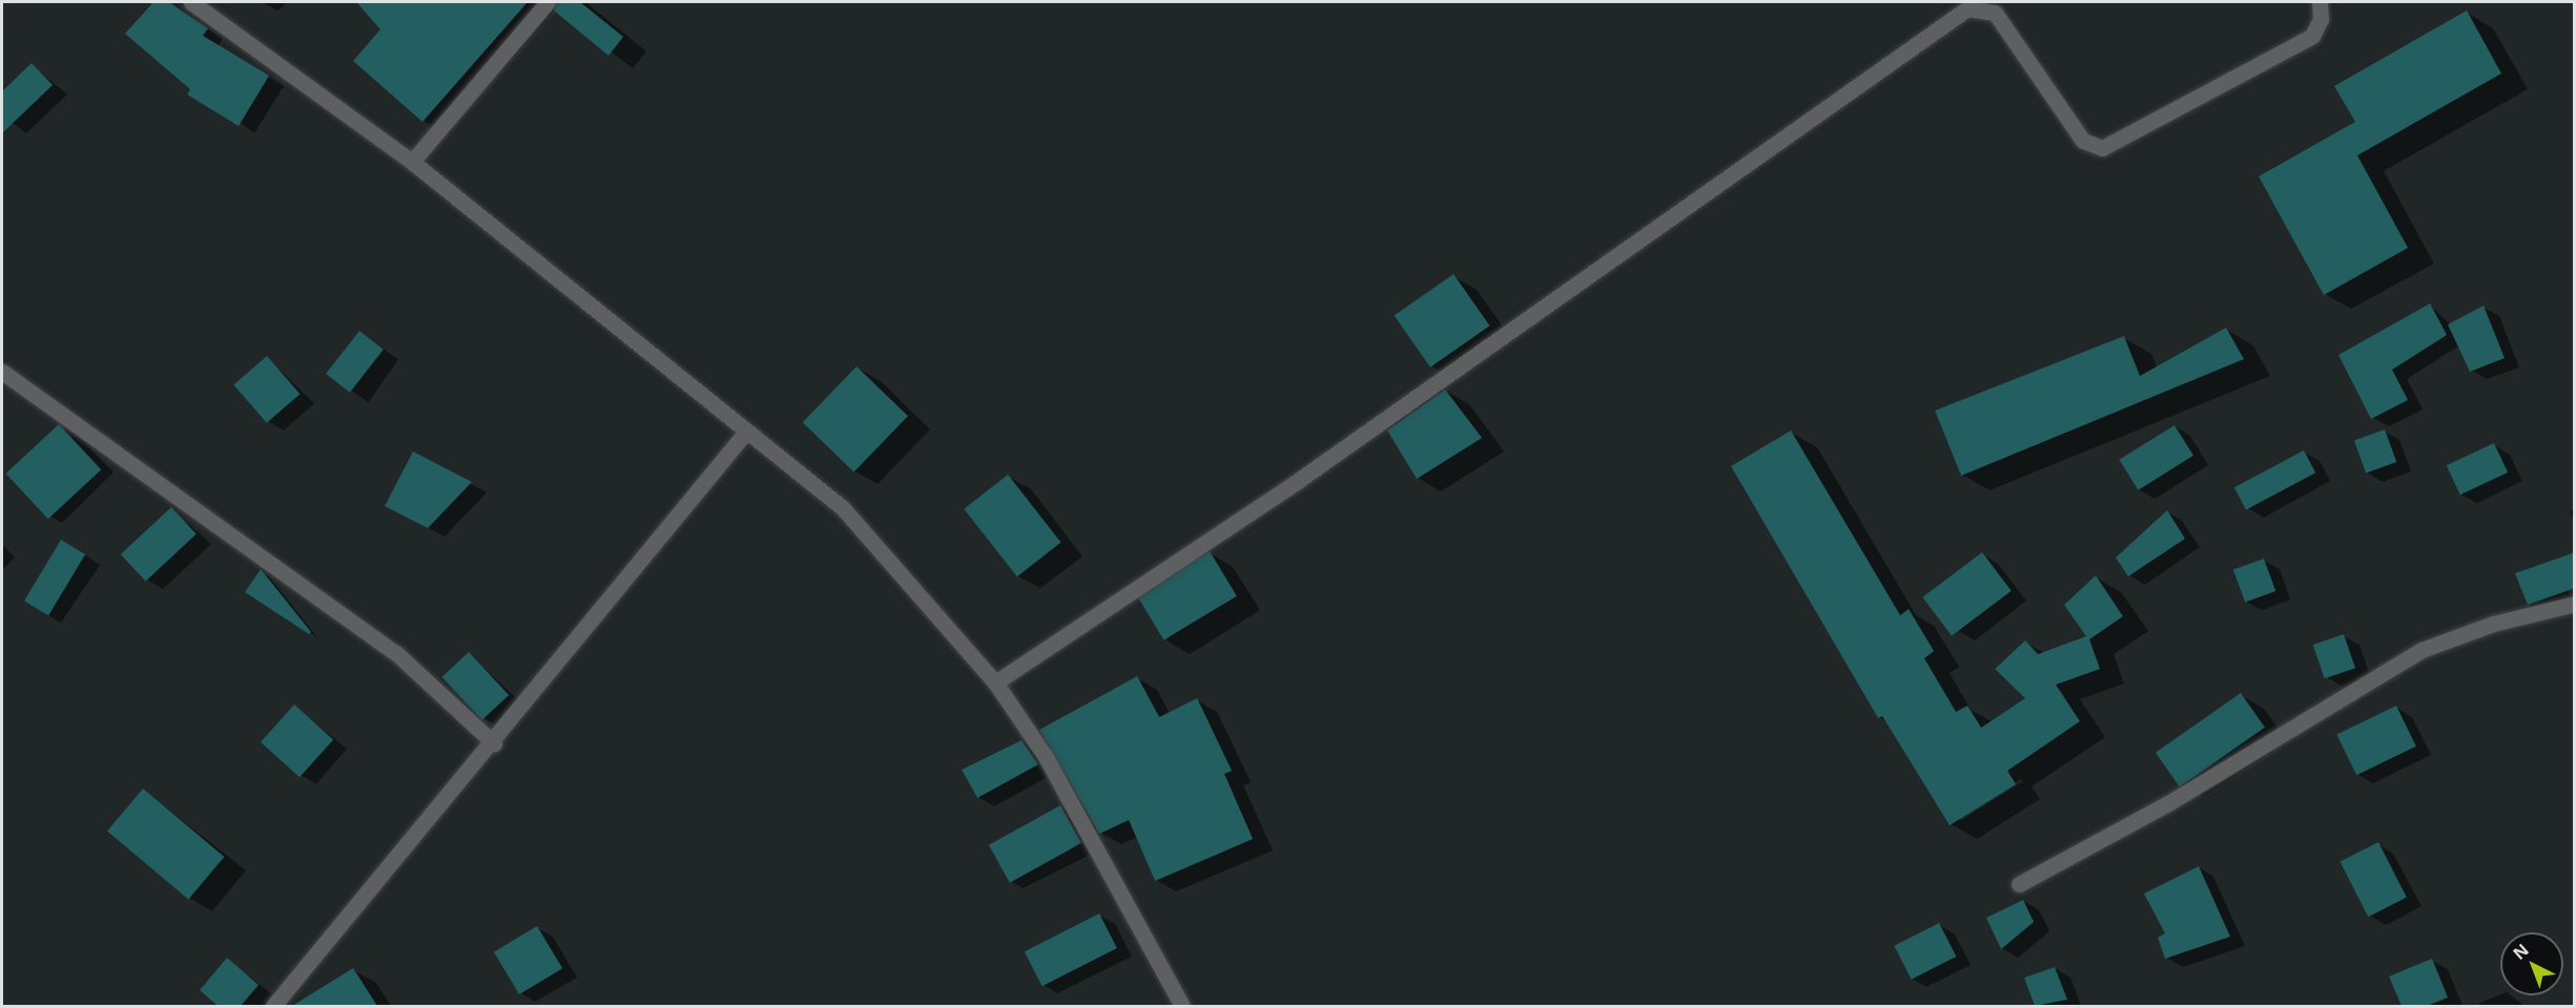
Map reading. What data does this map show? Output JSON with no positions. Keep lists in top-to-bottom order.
{
  "north": "top left"
}
